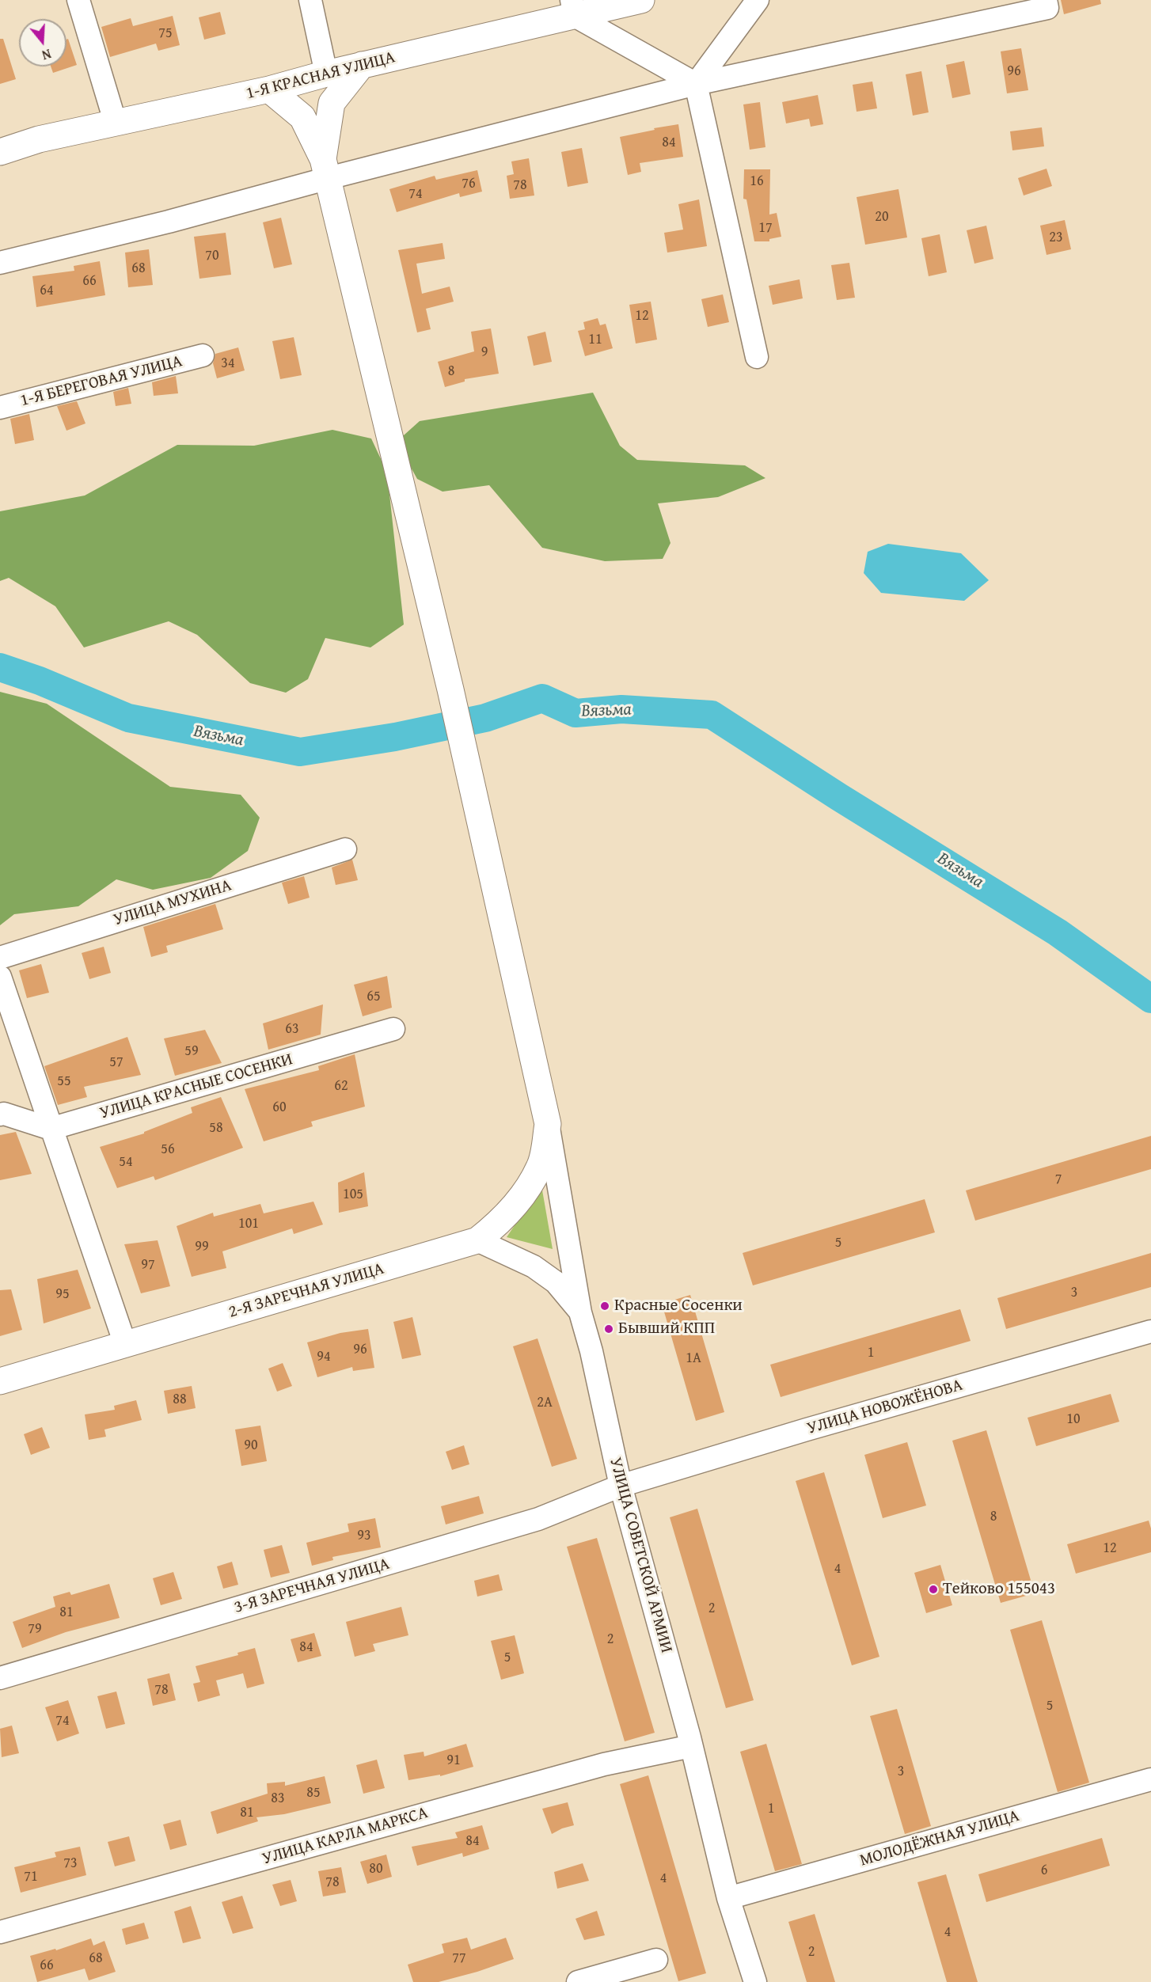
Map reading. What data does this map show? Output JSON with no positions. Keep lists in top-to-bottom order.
{
  "streets": {
    "main road": ["1-Я КРАСНАЯ УЛИЦА", "2-Я ЗАРЕЧНАЯ УЛИЦА"],
    "street": [
      "1-Я БЕРЕГОВАЯ УЛИЦА",
      "УЛИЦА МУХИНА",
      "УЛИЦА КРАСНЫЕ СОСЕНКИ",
      "УЛИЦА НОВОЖЁНОВА",
      "УЛИЦА СОВЕТСКОЙ АРМИИ",
      "3-Я ЗАРЕЧНАЯ УЛИЦА",
      "УЛИЦА КАРЛА МАРКСА",
      "МОЛОДЁЖНАЯ УЛИЦА"
    ]
  },
  "crossings": [
    ["2-Я ЗАРЕЧНАЯ УЛИЦА", "УЛИЦА СОВЕТСКОЙ АРМИИ"],
    ["УЛИЦА НОВОЖЁНОВА", "УЛИЦА СОВЕТСКОЙ АРМИИ"],
    ["УЛИЦА НОВОЖЁНОВА", "3-Я ЗАРЕЧНАЯ УЛИЦА"],
    ["УЛИЦА СОВЕТСКОЙ АРМИИ", "3-Я ЗАРЕЧНАЯ УЛИЦА"],
    ["УЛИЦА СОВЕТСКОЙ АРМИИ", "УЛИЦА КАРЛА МАРКСА"],
    ["УЛИЦА СОВЕТСКОЙ АРМИИ", "МОЛОДЁЖНАЯ УЛИЦА"]
  ],
  "water": ["Вязьма"],
  "places": ["Красные Сосенки", "Бывший КПП", "Тейково 155043"],
  "house_numbers": [
    "75",
    "96",
    "84",
    "16",
    "76",
    "78",
    "74",
    "20",
    "17",
    "23",
    "70",
    "68",
    "66",
    "64",
    "12",
    "11",
    "9",
    "34",
    "8",
    "65",
    "63",
    "59",
    "57",
    "55",
    "62",
    "60",
    "58",
    "56",
    "54",
    "7",
    "105",
    "101",
    "5",
    "99",
    "97",
    "3",
    "95",
    "96",
    "1",
    "94",
    "1А",
    "88",
    "2А",
    "10",
    "90",
    "8",
    "93",
    "12",
    "4",
    "2",
    "81",
    "79",
    "2",
    "84",
    "5",
    "78",
    "5",
    "74",
    "91",
    "3",
    "85",
    "83",
    "1",
    "81",
    "84",
    "73",
    "80",
    "6",
    "71",
    "4",
    "78",
    "4",
    "2",
    "68",
    "77",
    "66"
  ],
  "north": "bottom"
}
